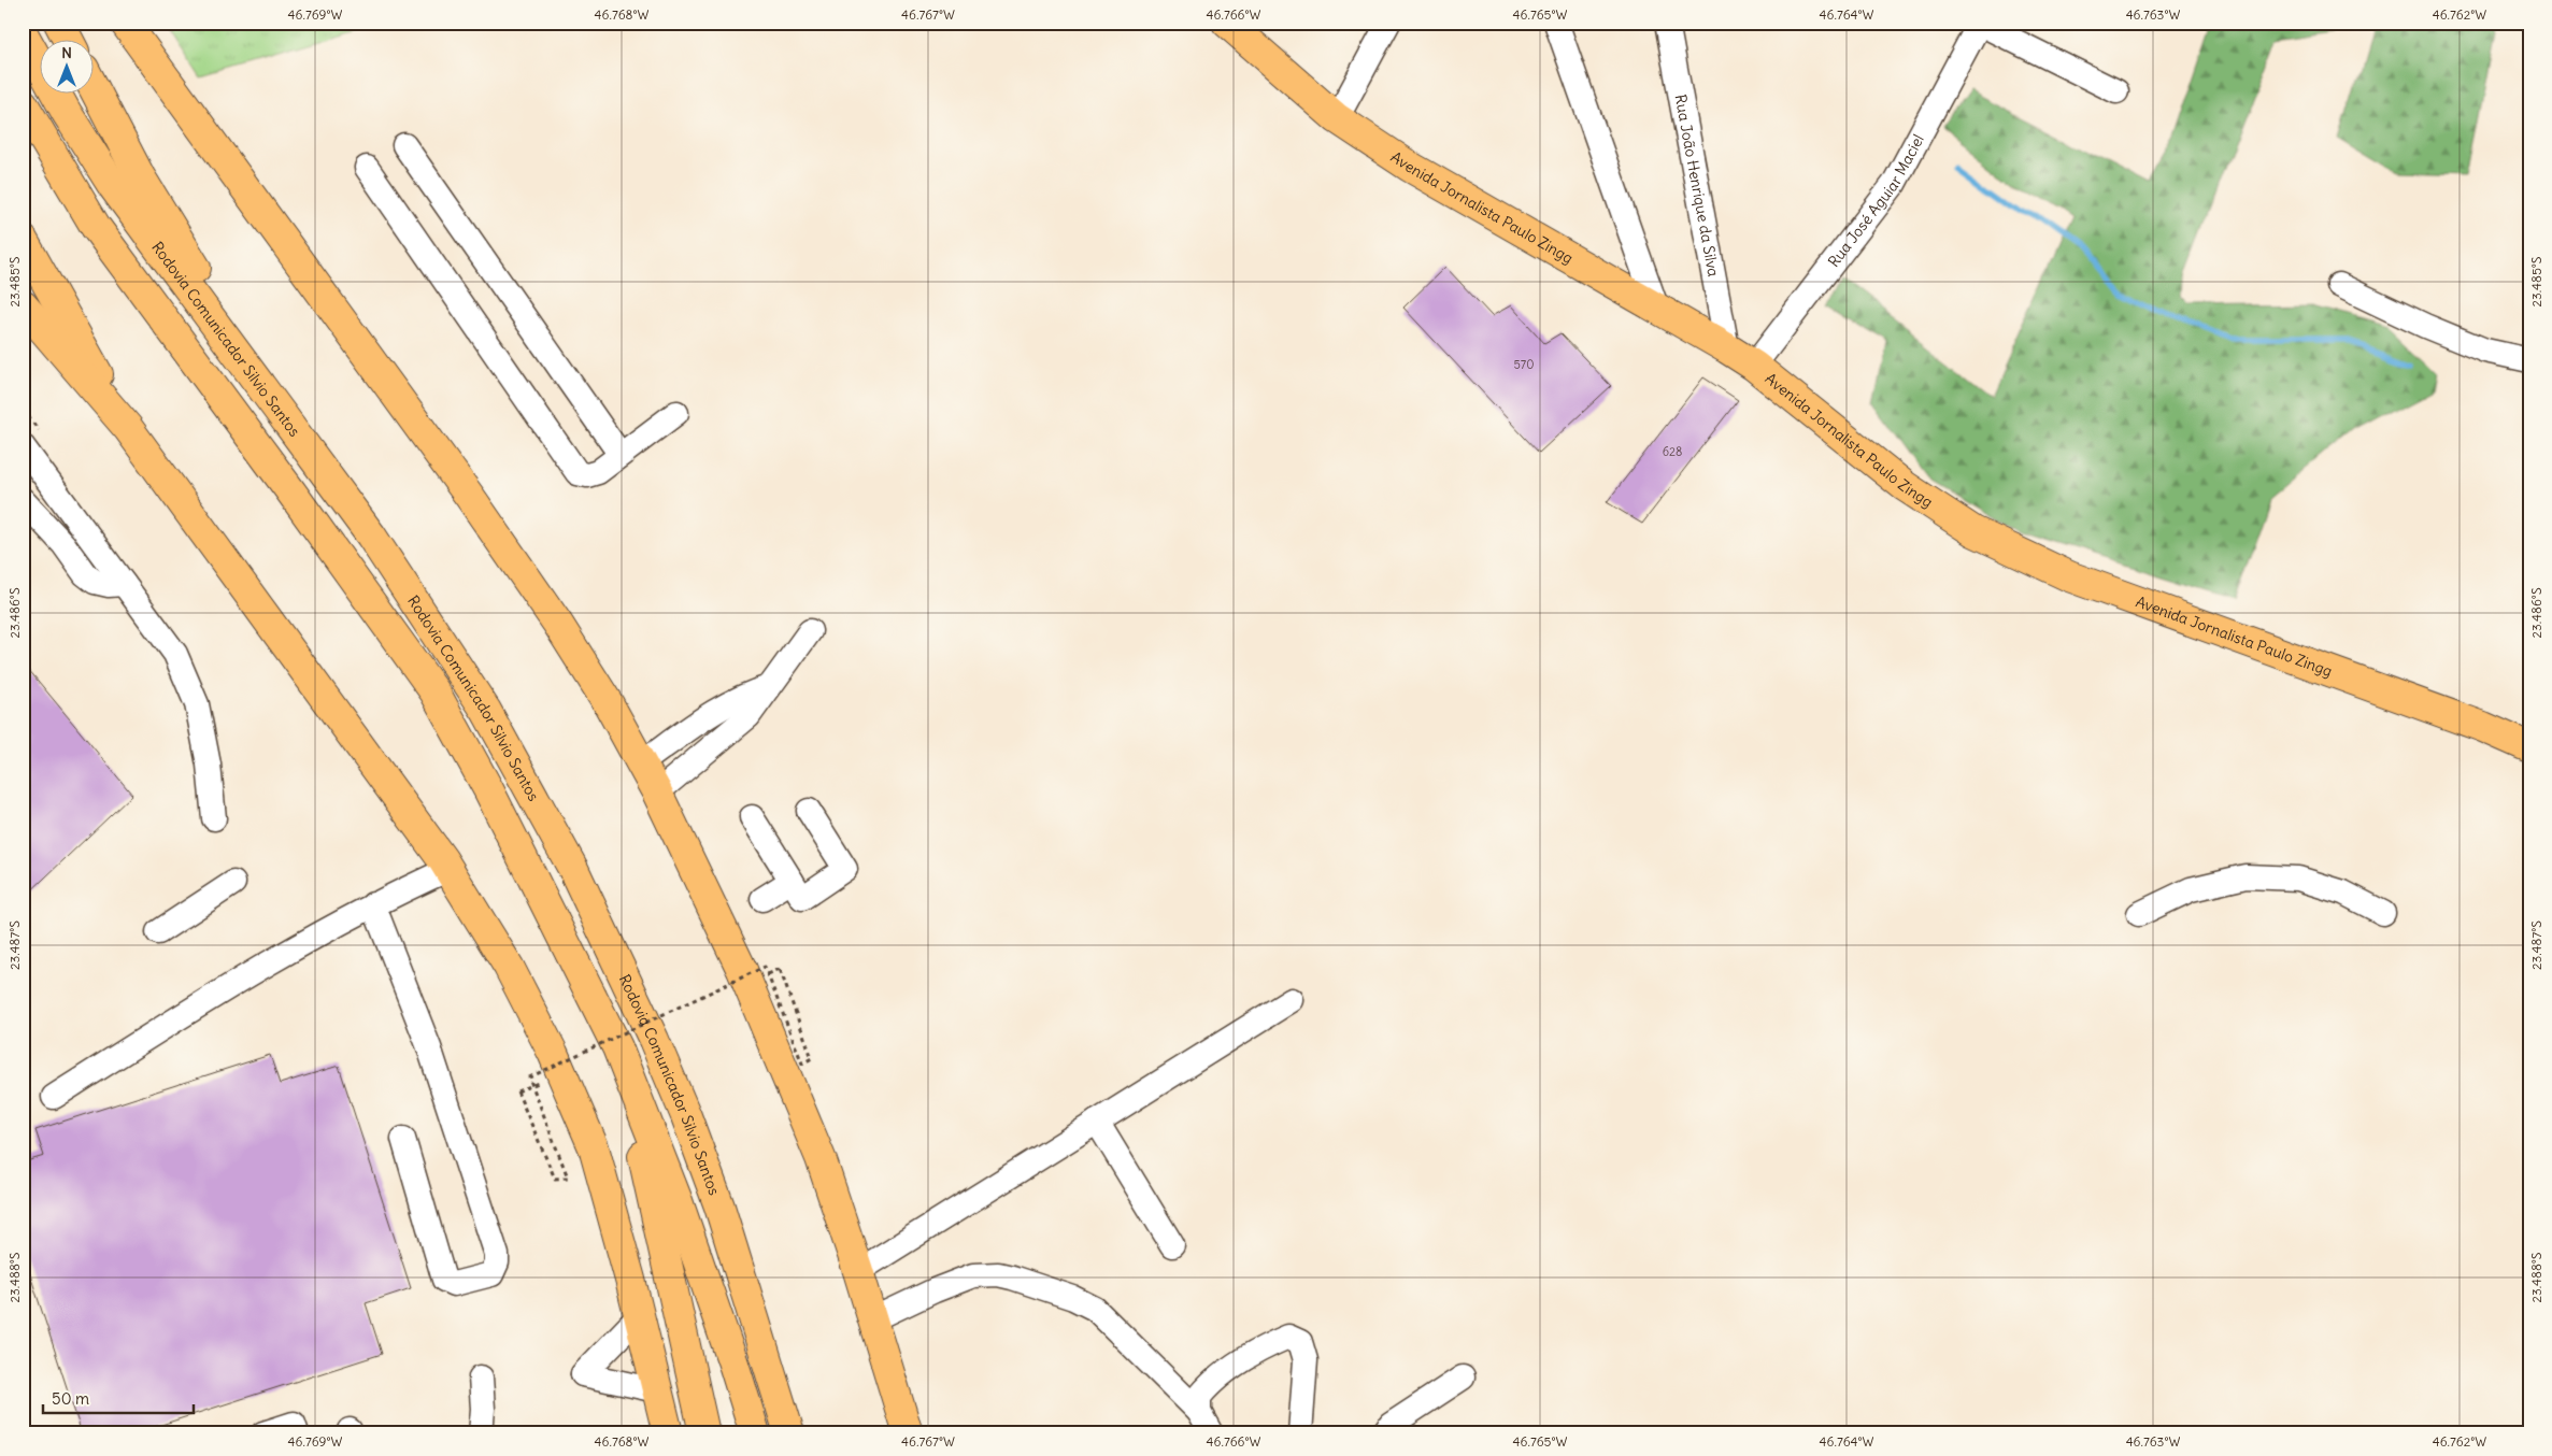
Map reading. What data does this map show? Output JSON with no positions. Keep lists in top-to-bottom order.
{
  "streets": {
    "main road": ["Avenida Jornalista Paulo Zingg", "Rodovia Comunicador Silvio Santos"],
    "street": ["Rua João Henrique da Silva", "Rua José Aguiar Maciel"]
  },
  "crossings": [
    ["Rua João Henrique da Silva", "Avenida Jornalista Paulo Zingg"],
    ["Rua José Aguiar Maciel", "Avenida Jornalista Paulo Zingg"]
  ],
  "house_numbers": ["570", "628"],
  "scale_bar": "50 m",
  "north": "top",
  "coordinates": [
    "46.769°W",
    "46.768°W",
    "46.767°W",
    "46.766°W",
    "46.765°W",
    "46.764°W",
    "46.763°W",
    "46.762°W",
    "23.485°S",
    "23.486°S",
    "23.487°S",
    "23.488°S"
  ]
}
